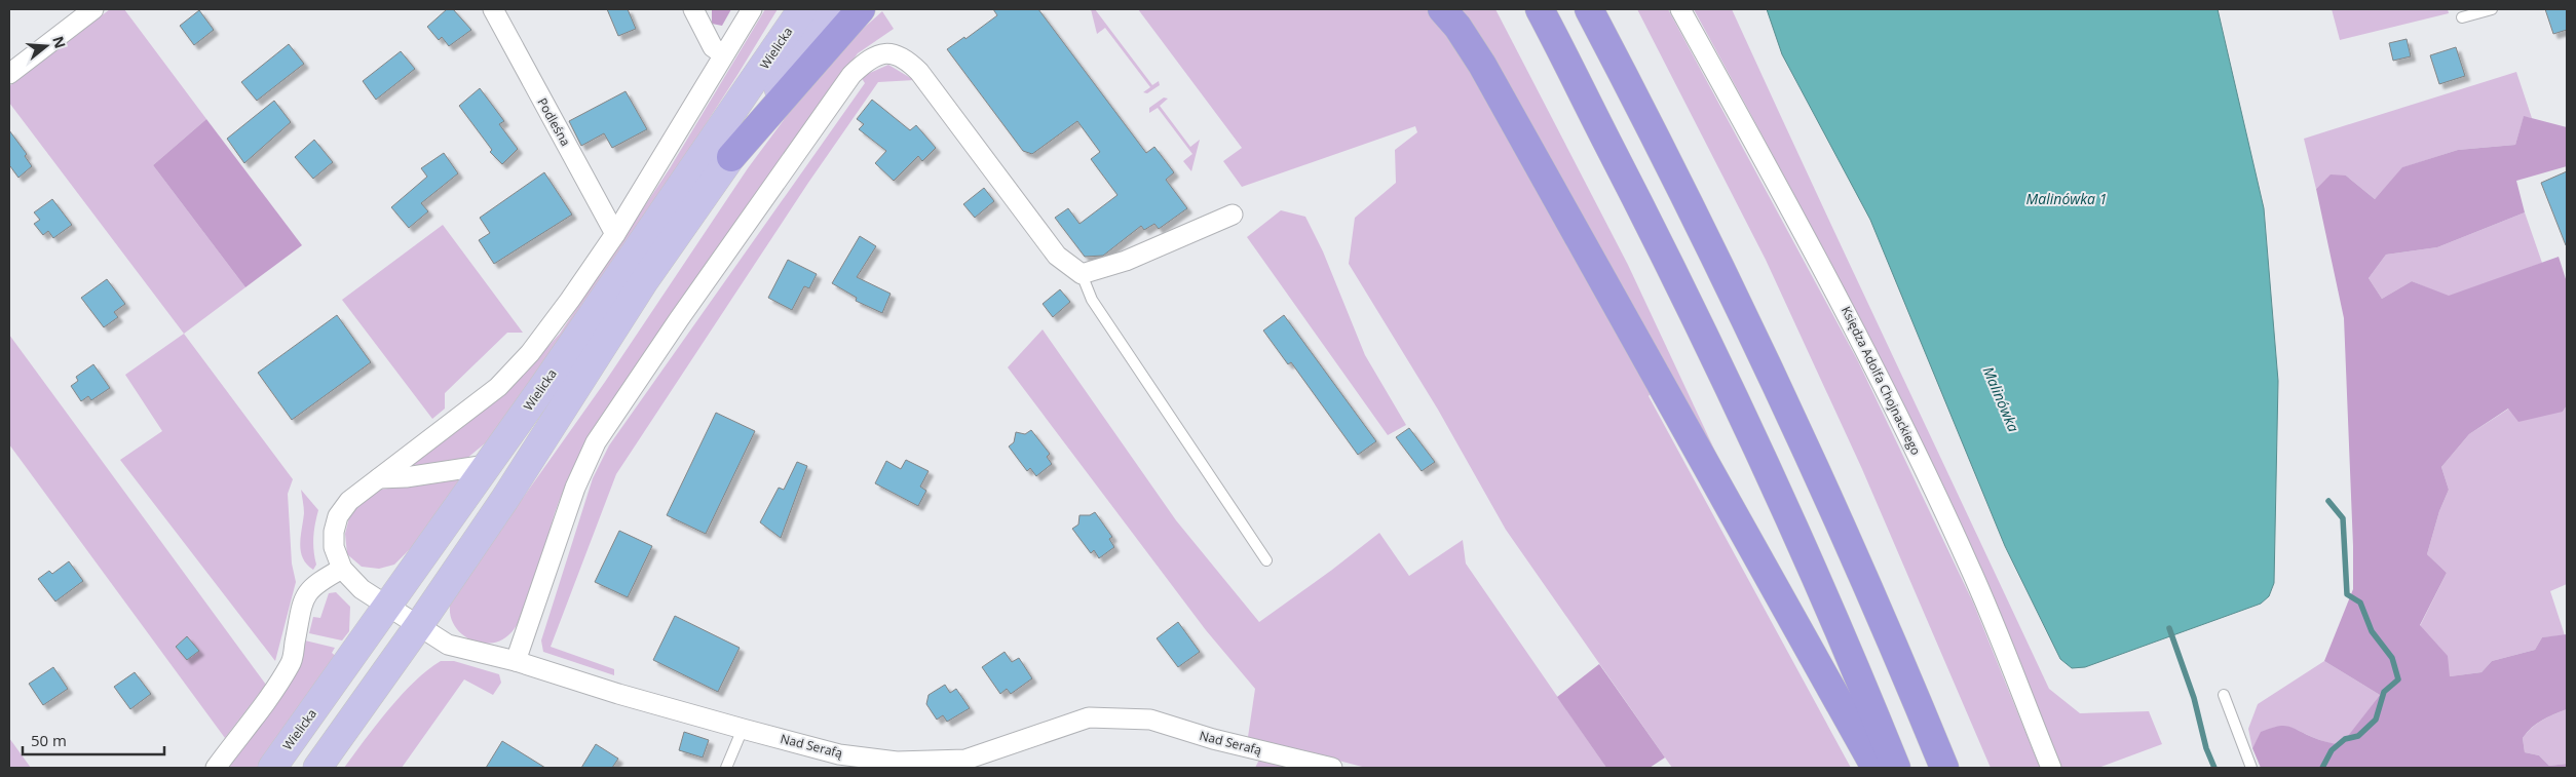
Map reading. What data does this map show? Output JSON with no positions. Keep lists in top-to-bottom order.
{
  "streets": {
    "main road": ["Wielicka"],
    "street": ["Podleśna", "Księdza Adolfa Chojnackiego", "Nad Serafą"]
  },
  "crossings": [
    ["Wielicka", "Nad Serafą"]
  ],
  "water": ["Malinówka 1", "Malinówka"],
  "scale_bar": "50 m",
  "north": "right"
}
